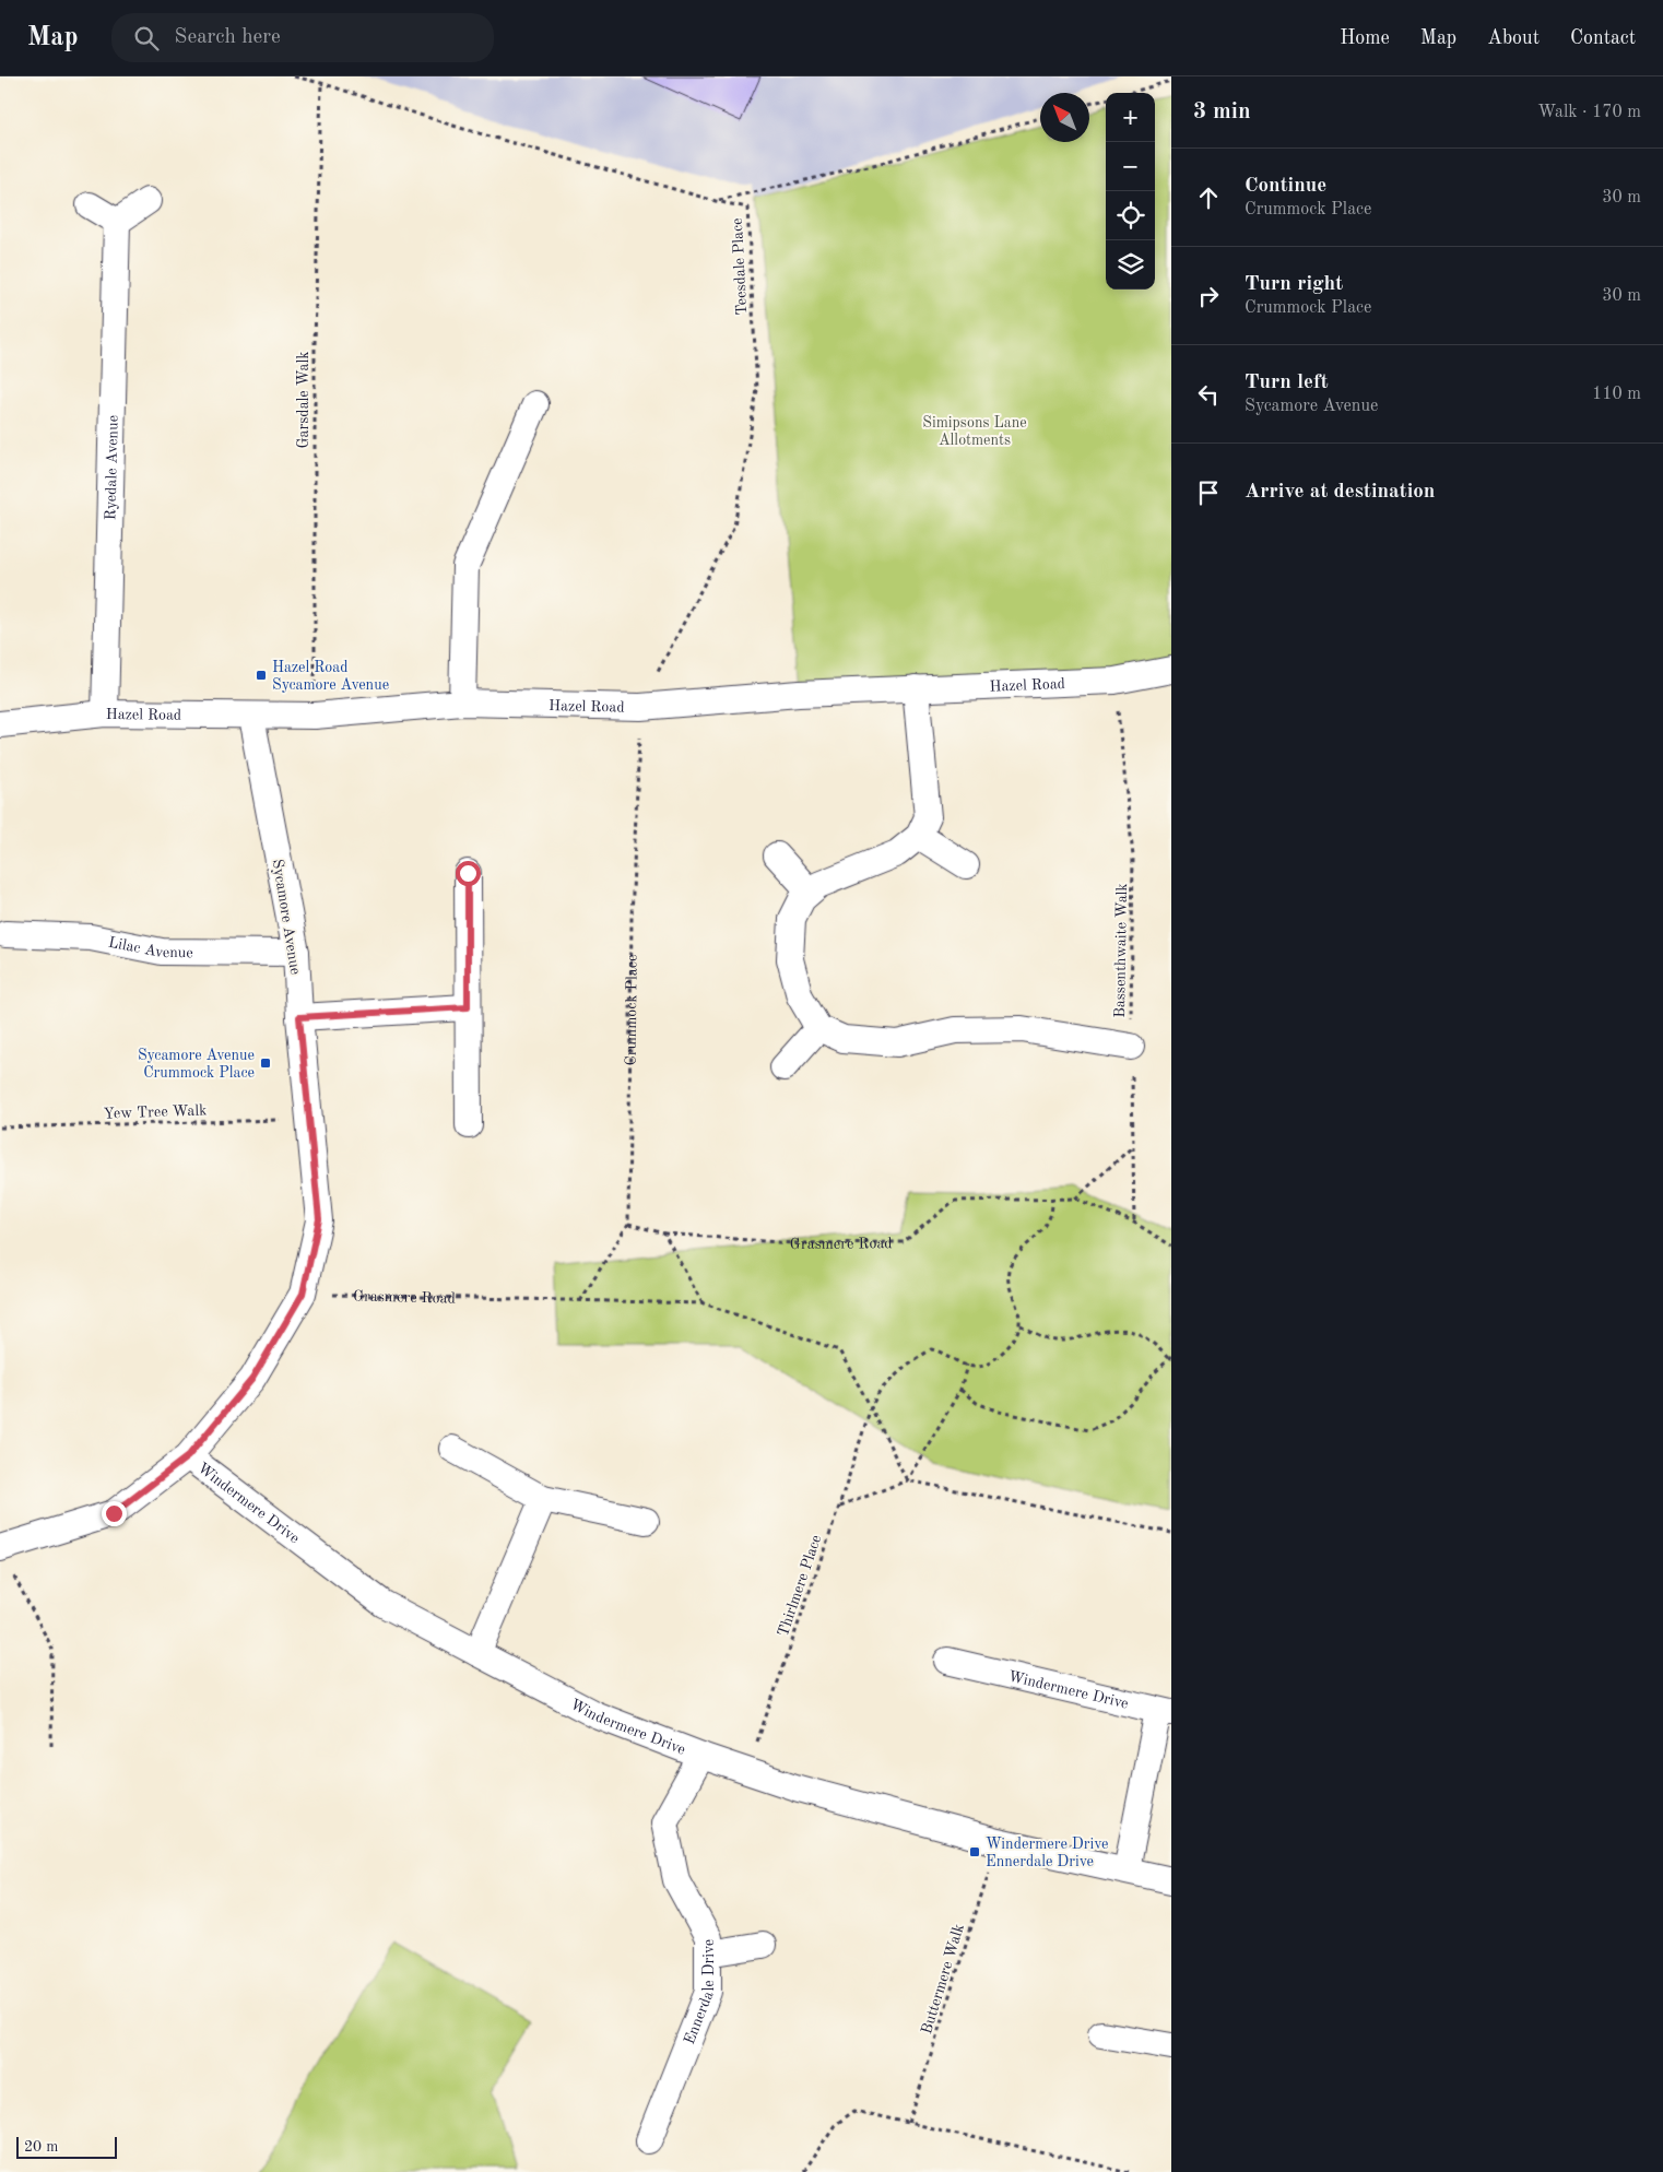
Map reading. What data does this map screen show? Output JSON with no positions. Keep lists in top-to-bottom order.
{
  "streets": {
    "street": [
      "Ryedale Avenue",
      "Hazel Road",
      "Sycamore Avenue",
      "Lilac Avenue",
      "Windermere Drive",
      "Ennerdale Drive"
    ],
    "path": [
      "Teesdale Place",
      "Garsdale Walk",
      "Bassenthwaite Walk",
      "Crummock Place",
      "Yew Tree Walk",
      "Grasmere Road",
      "Thirlmere Place",
      "Buttermere Walk"
    ]
  },
  "crossings": [
    ["Teesdale Place", "Garsdale Walk"],
    ["Teesdale Place", "Hazel Road"],
    ["Teesdale Place", "Crummock Place"],
    ["Garsdale Walk", "Hazel Road"],
    ["Ryedale Avenue", "Hazel Road"],
    ["Hazel Road", "Sycamore Avenue"],
    ["Hazel Road", "Bassenthwaite Walk"],
    ["Hazel Road", "Crummock Place"],
    ["Sycamore Avenue", "Lilac Avenue"],
    ["Sycamore Avenue", "Yew Tree Walk"],
    ["Sycamore Avenue", "Grasmere Road"],
    ["Sycamore Avenue", "Windermere Drive"],
    ["Bassenthwaite Walk", "Grasmere Road"],
    ["Crummock Place", "Grasmere Road"],
    ["Grasmere Road", "Thirlmere Place"],
    ["Windermere Drive", "Thirlmere Place"],
    ["Windermere Drive", "Buttermere Walk"],
    ["Windermere Drive", "Ennerdale Drive"]
  ],
  "parks": ["Simipsons Lane Allotments"],
  "places": {
    "transit": ["Hazel Road Sycamore Avenue", "Sycamore Avenue Crummock Place", "Windermere Drive Ennerdale Drive"]
  },
  "scale_bar": "20 m",
  "north": "top left",
  "page": {
    "header": "Map",
    "search": "Search here",
    "nav": [
      "Home",
      "Map",
      "About",
      "Contact"
    ],
    "heading": ["3 min", "Walk · 170 m"],
    "map_buttons": ["+", "−"],
    "list": [
      ["Continue", "Crummock Place", "30 m"],
      ["Turn right", "Crummock Place", "30 m"],
      ["Turn left", "Sycamore Avenue", "110 m"],
      "Arrive at destination"
    ],
    "scale": "20 m"
  }
}
